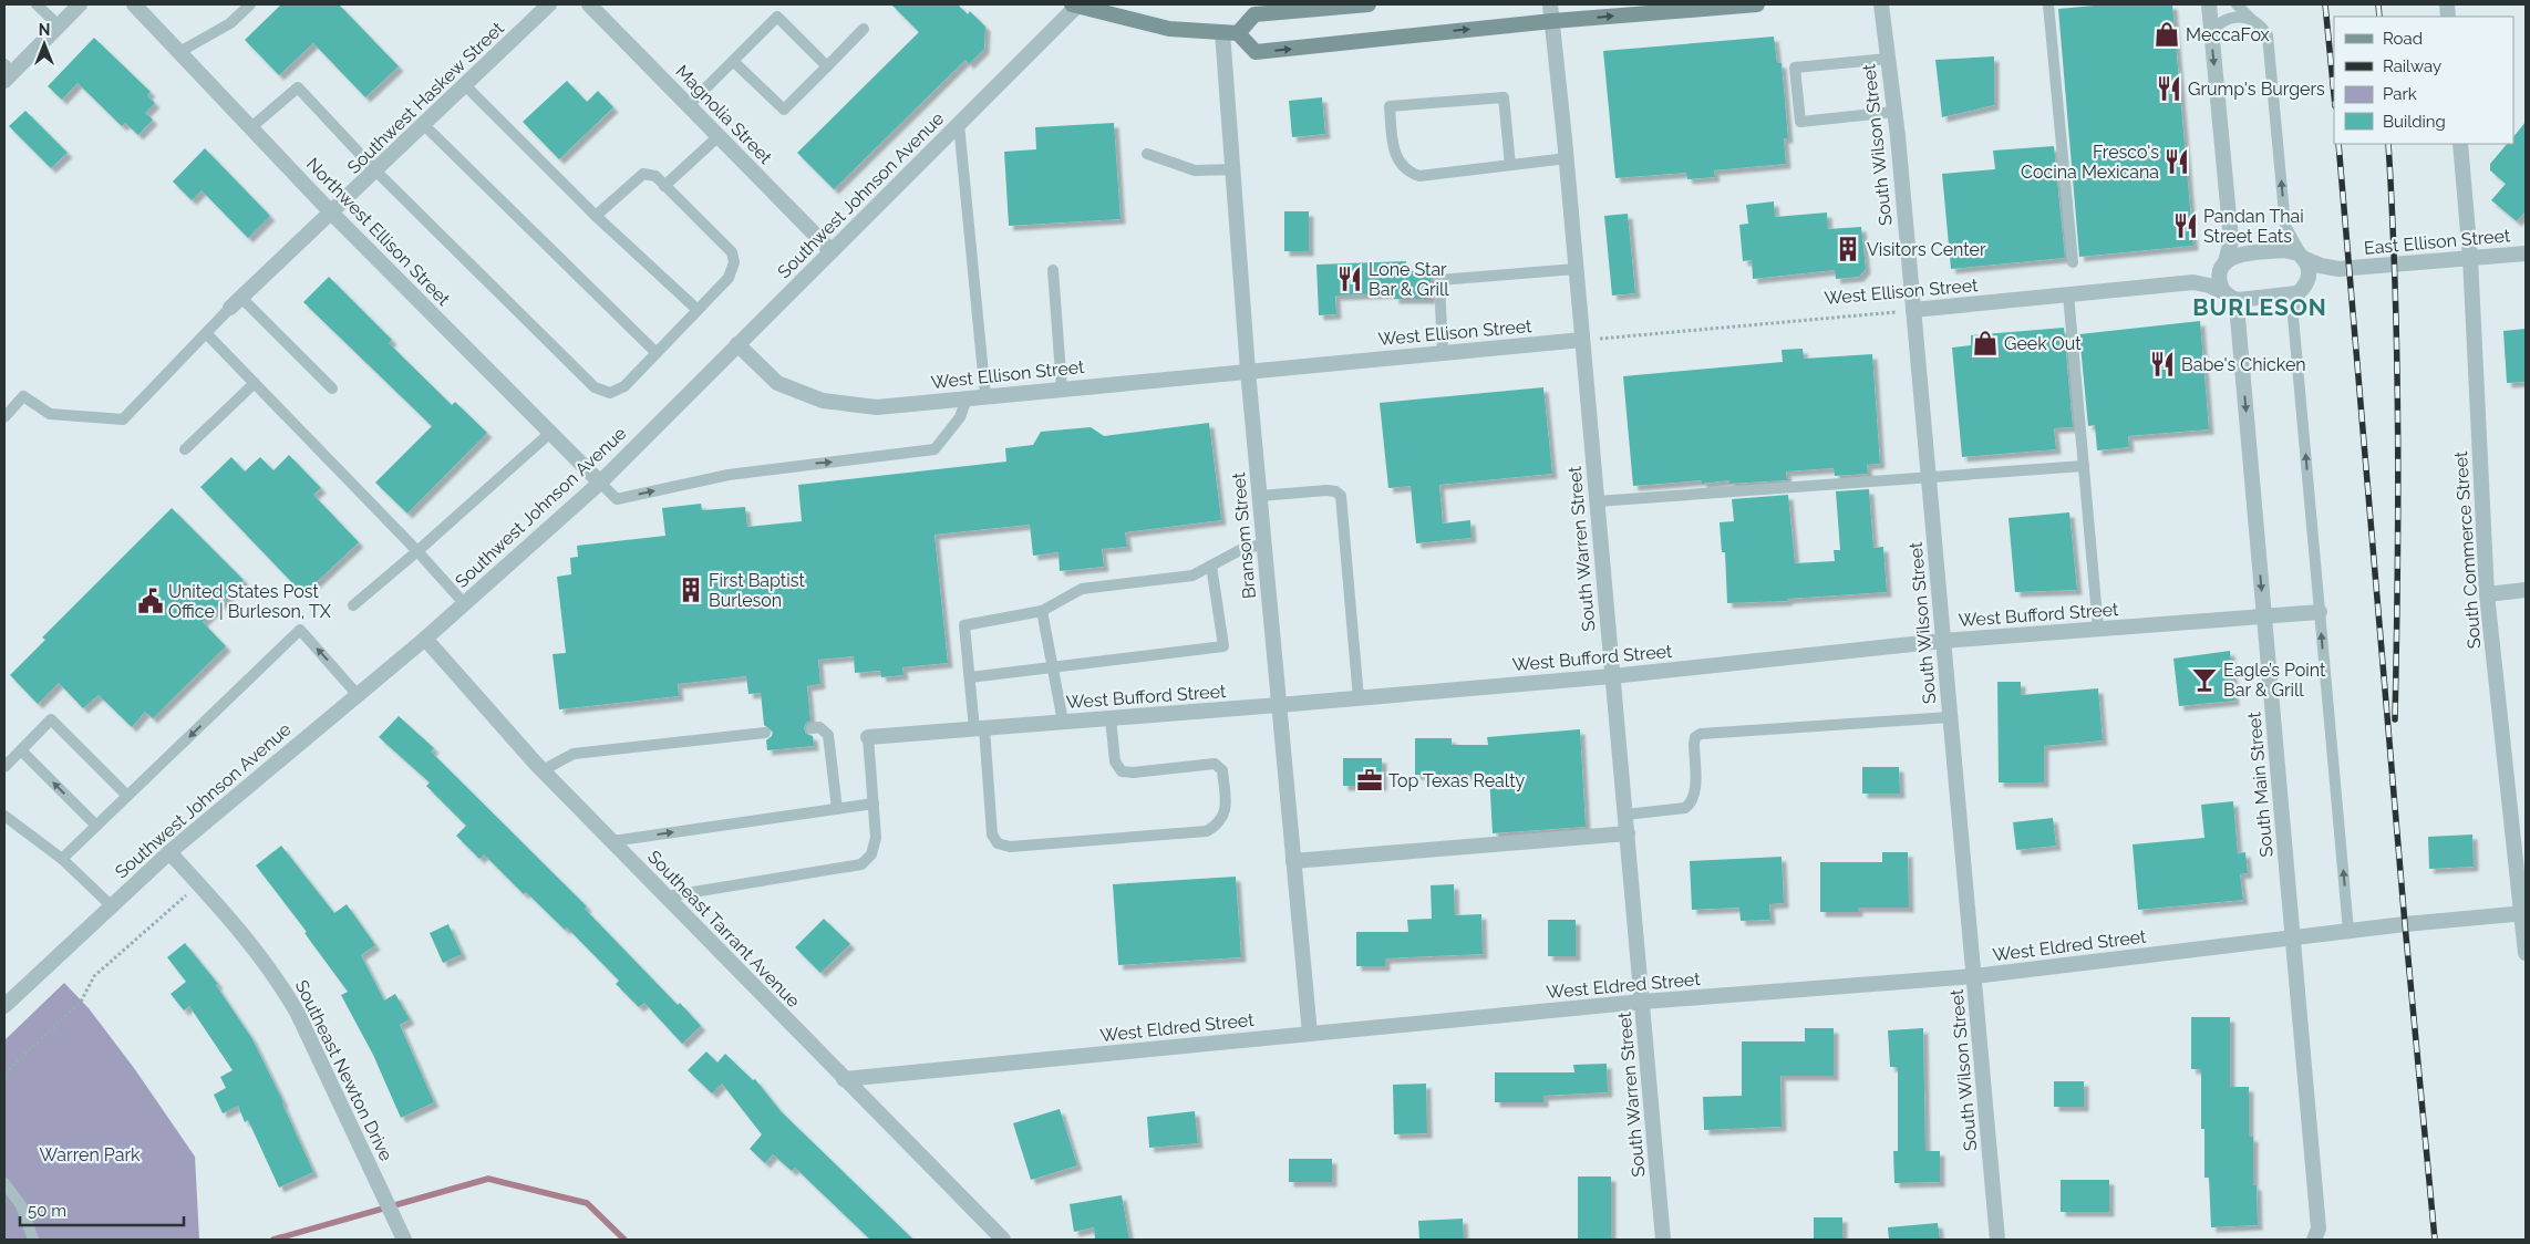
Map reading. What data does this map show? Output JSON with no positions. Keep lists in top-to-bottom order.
{
  "streets": {
    "street": [
      "Southwest Haskew Street",
      "Magnolia Street",
      "South Wilson Street",
      "Southwest Johnson Avenue",
      "Northwest Ellison Street",
      "East Ellison Street",
      "West Ellison Street",
      "Bransom Street",
      "South Warren Street",
      "South Commerce Street",
      "West Bufford Street",
      "South Main Street",
      "Southeast Tarrant Avenue",
      "West Eldred Street",
      "Southeast Newton Drive"
    ]
  },
  "crossings": [
    ["Southwest Haskew Street", "Northwest Ellison Street"],
    ["Magnolia Street", "Southwest Johnson Avenue"],
    ["South Wilson Street", "West Ellison Street"],
    ["South Wilson Street", "West Bufford Street"],
    ["South Wilson Street", "West Eldred Street"],
    ["Southwest Johnson Avenue", "Northwest Ellison Street"],
    ["Southwest Johnson Avenue", "West Ellison Street"],
    ["Southwest Johnson Avenue", "Southeast Tarrant Avenue"],
    ["Southwest Johnson Avenue", "Southeast Newton Drive"],
    ["East Ellison Street", "West Ellison Street"],
    ["East Ellison Street", "South Commerce Street"],
    ["East Ellison Street", "South Main Street"],
    ["West Ellison Street", "Bransom Street"],
    ["West Ellison Street", "South Warren Street"],
    ["Bransom Street", "West Bufford Street"],
    ["Bransom Street", "West Eldred Street"],
    ["South Warren Street", "West Bufford Street"],
    ["South Warren Street", "West Eldred Street"],
    ["South Commerce Street", "West Eldred Street"],
    ["West Bufford Street", "South Main Street"],
    ["South Main Street", "West Eldred Street"],
    ["Southeast Tarrant Avenue", "West Eldred Street"]
  ],
  "districts": ["BURLESON"],
  "parks": ["Warren Park"],
  "places": {
    "shop": ["MeccaFox", "Geek Out"],
    "restaurant": [
      "Grump's Burgers",
      "Fresco's Cocina Mexicana",
      "Pandan Thai Street Eats",
      "Lone Star Bar & Grill",
      "Babe's Chicken"
    ],
    "building": ["Visitors Center", "First Baptist Burleson"],
    "public building": ["United States Post Office | Burleson, TX"],
    "bar": ["Eagle’s Point Bar & Grill"],
    "office": ["Top Texas Realty"]
  },
  "legend": [
    "Road",
    "Railway",
    "Park",
    "Building"
  ],
  "scale_bar": "50 m",
  "north": "top"
}
